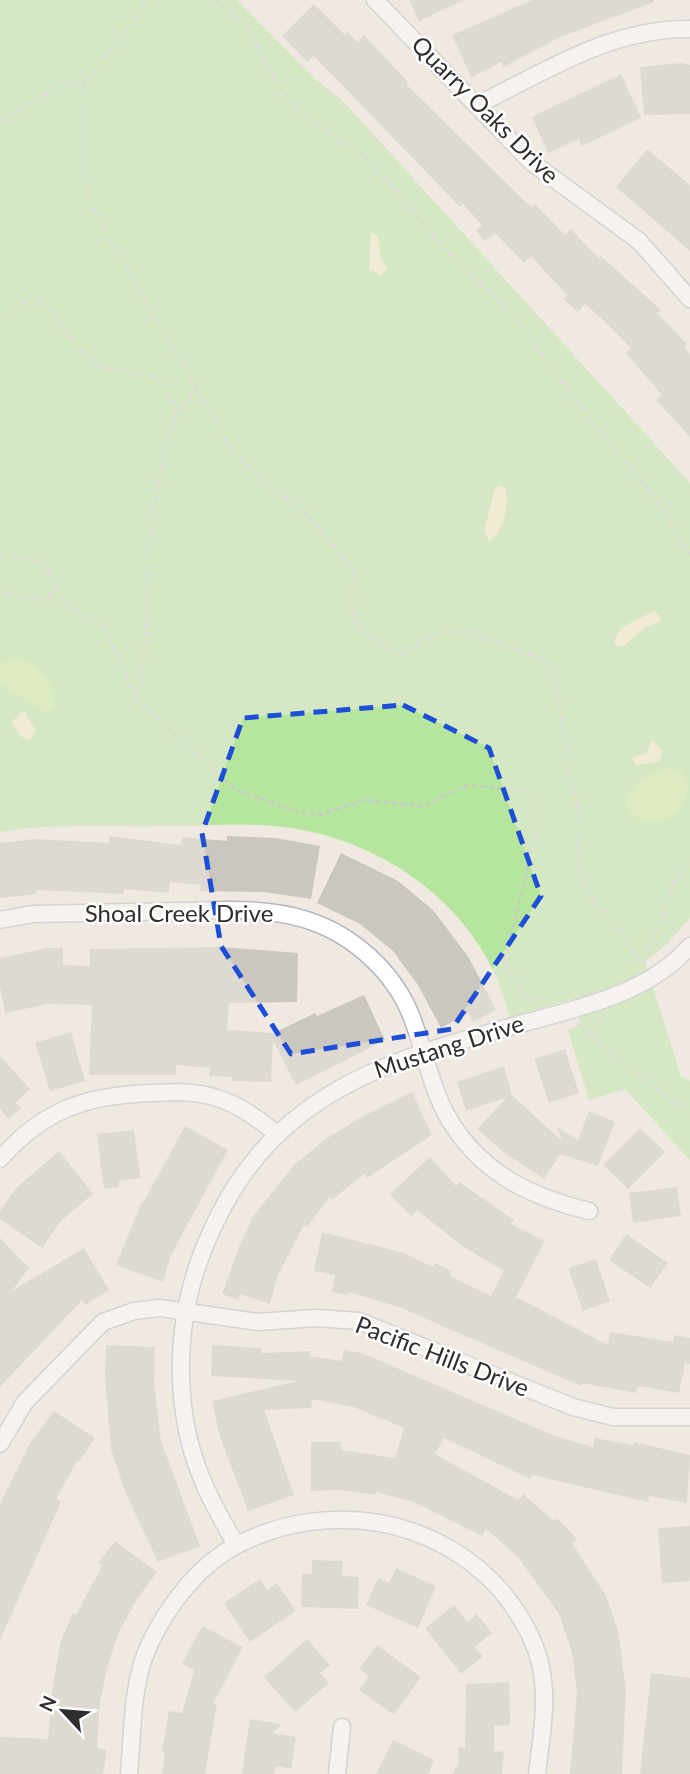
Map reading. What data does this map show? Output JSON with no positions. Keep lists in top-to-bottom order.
{
  "streets": {
    "street": [
      "Quarry Oaks Drive",
      "Shoal Creek Drive",
      "Mustang Drive",
      "Pacific Hills Drive"
    ]
  },
  "crossings": [
    ["Shoal Creek Drive", "Mustang Drive"],
    ["Mustang Drive", "Pacific Hills Drive"]
  ],
  "north": "top left"
}
